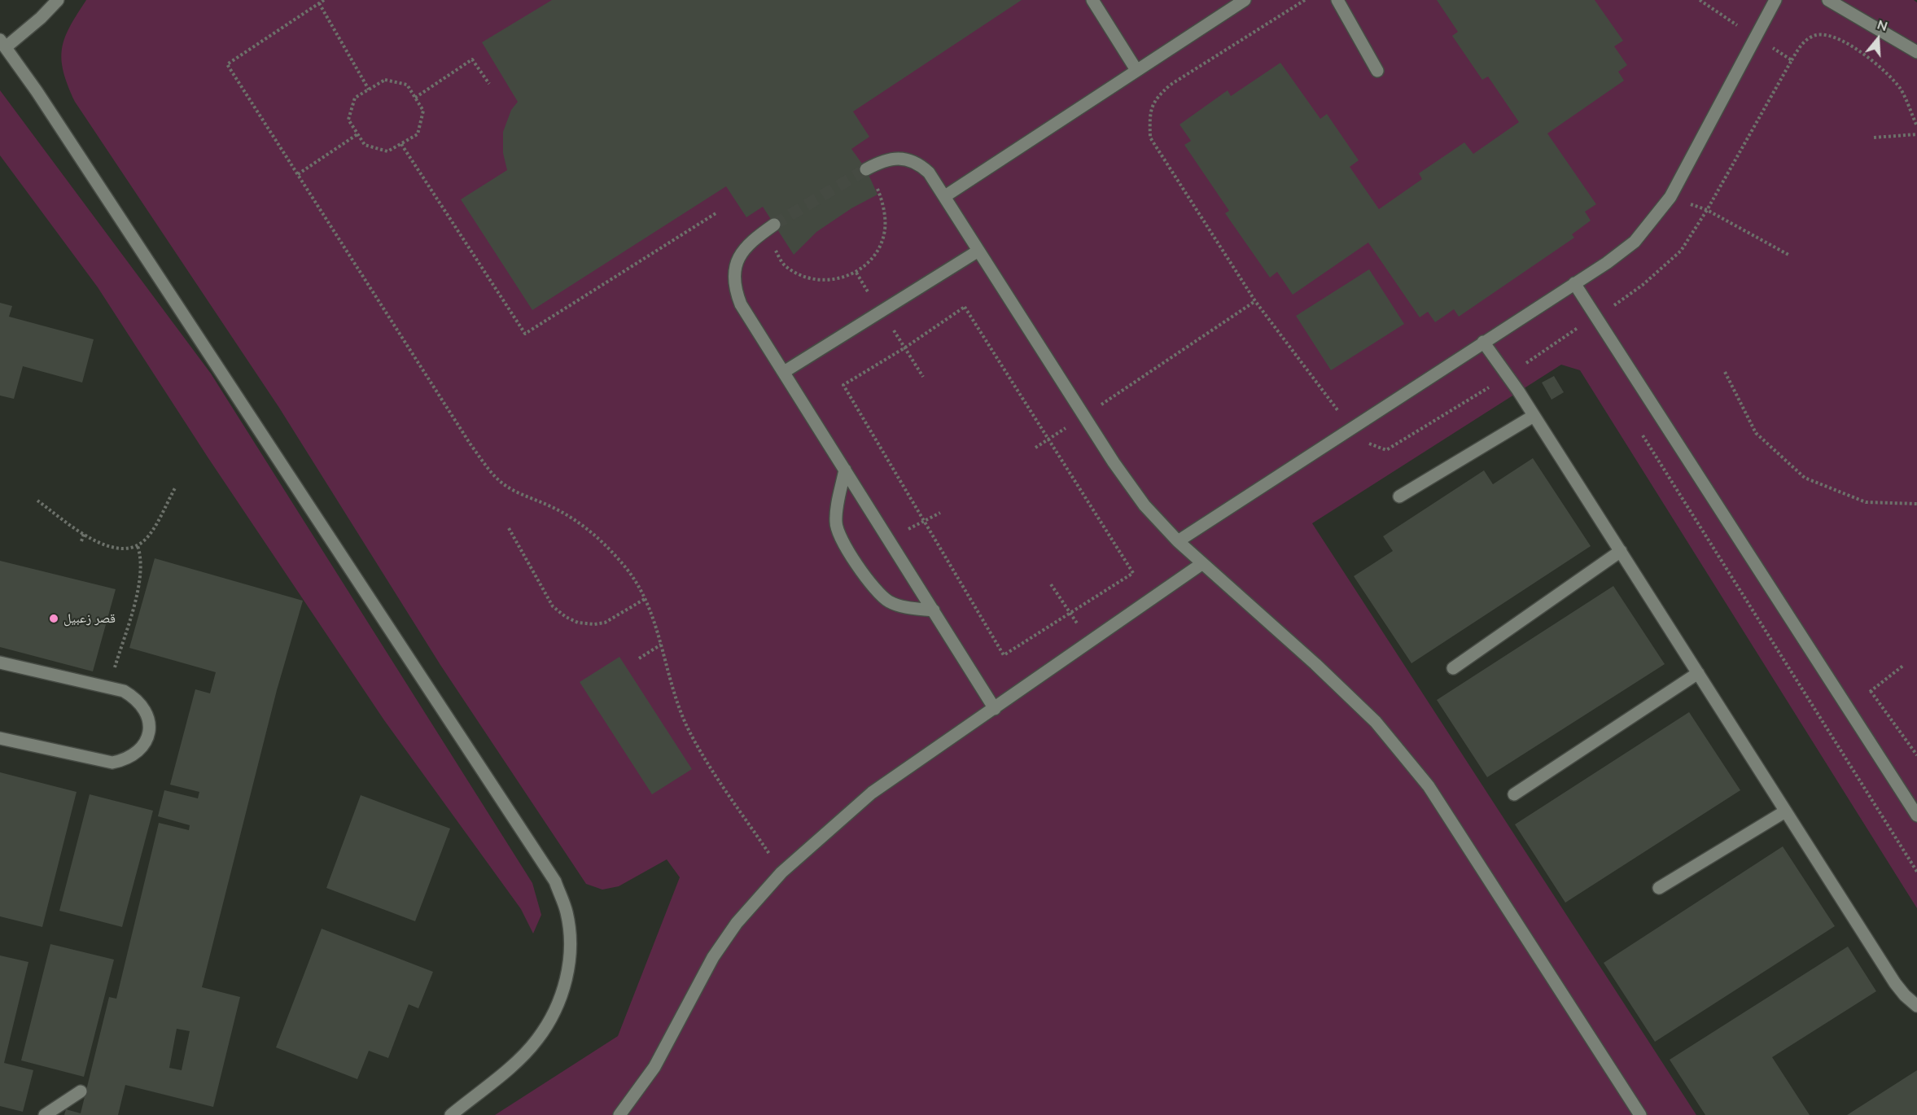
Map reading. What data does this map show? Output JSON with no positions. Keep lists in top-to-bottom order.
{
  "places": ["قصر زعبيل"],
  "north": "top"
}
